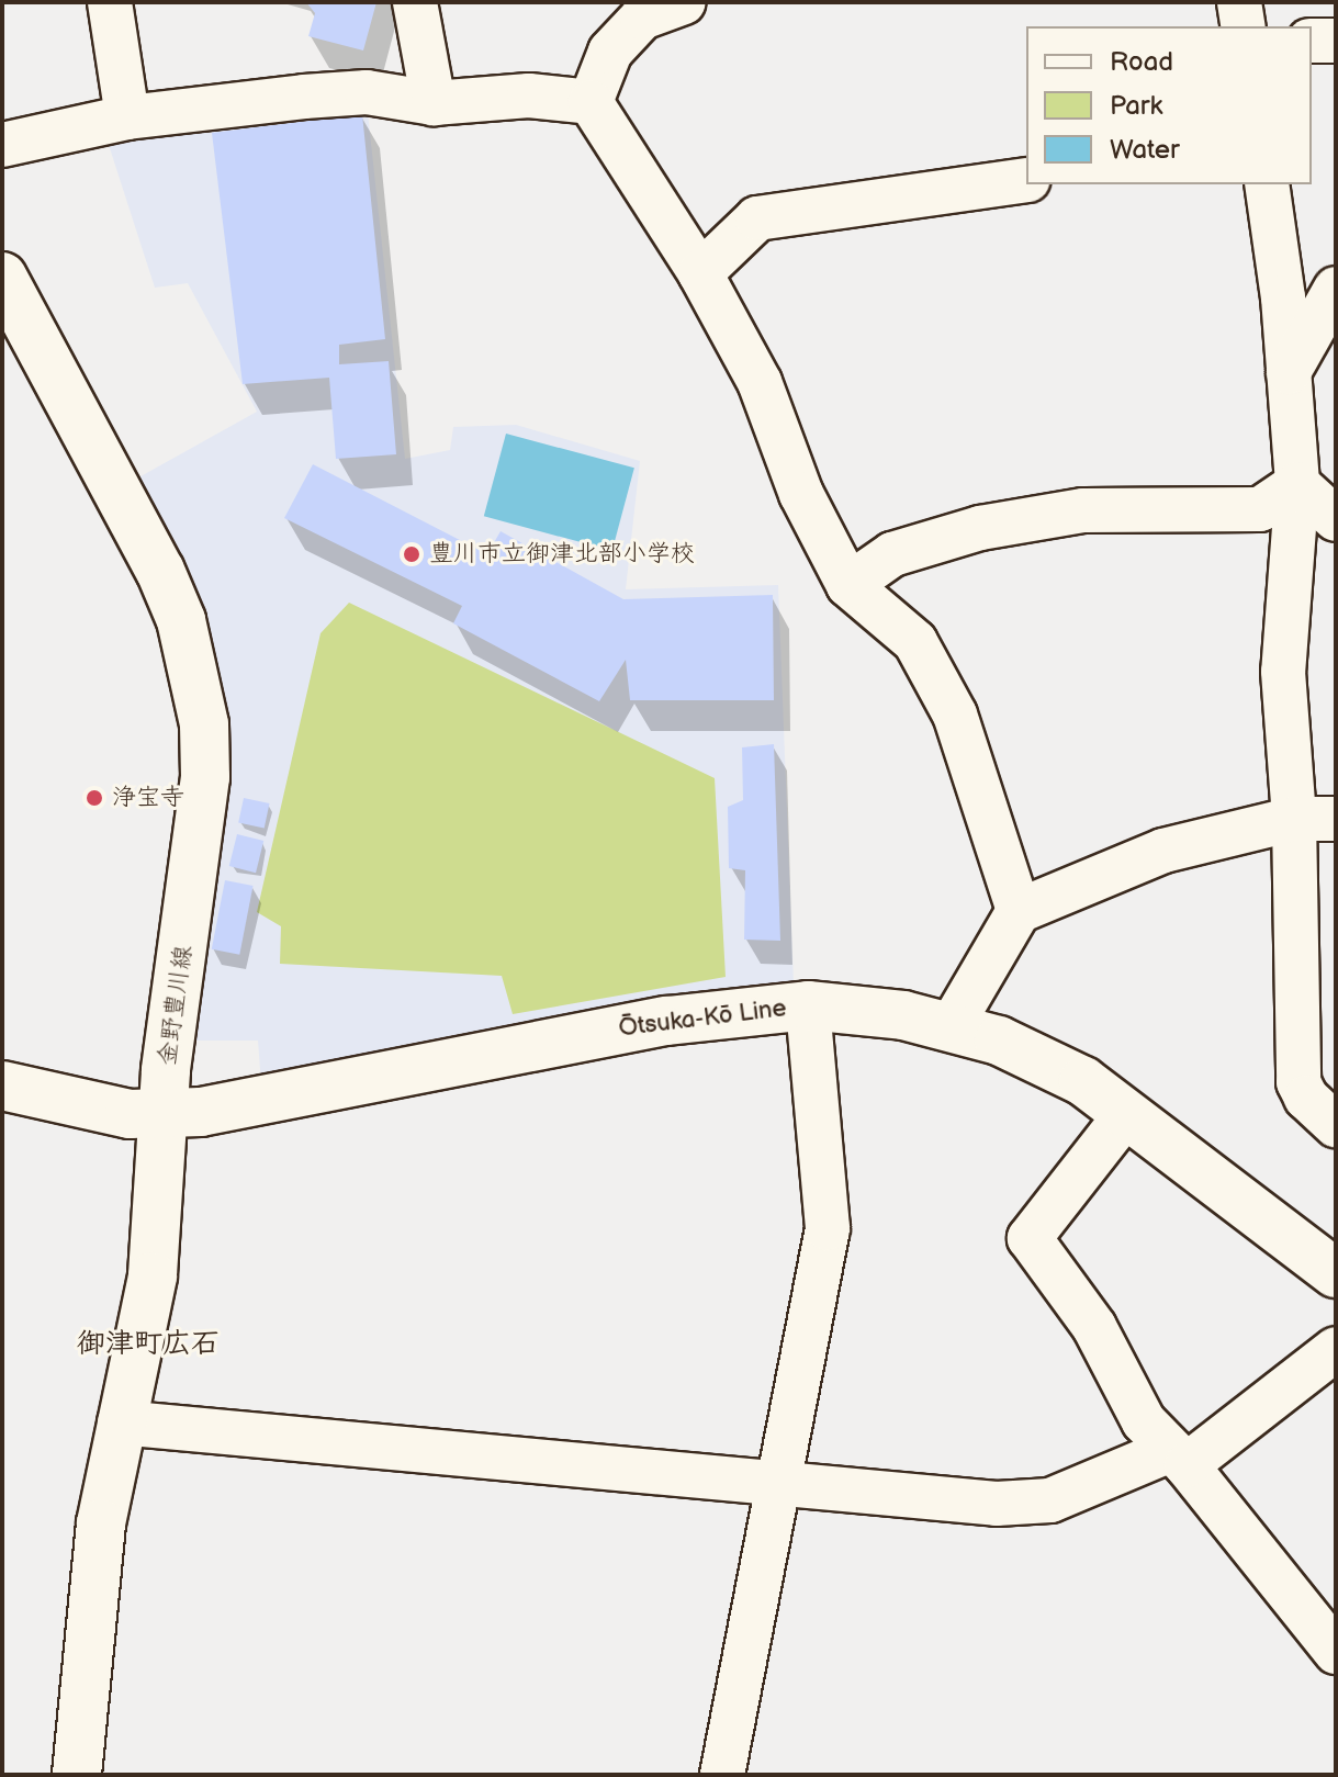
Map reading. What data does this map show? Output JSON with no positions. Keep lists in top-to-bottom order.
{
  "streets": {
    "main road": ["金野豊川線", "Ōtsuka-Kō Line"]
  },
  "crossings": [
    ["金野豊川線", "Ōtsuka-Kō Line"]
  ],
  "districts": ["御津町広石"],
  "places": ["豊川市立御津北部小学校", "浄宝寺"],
  "legend": ["Road", "Park", "Water"]
}
